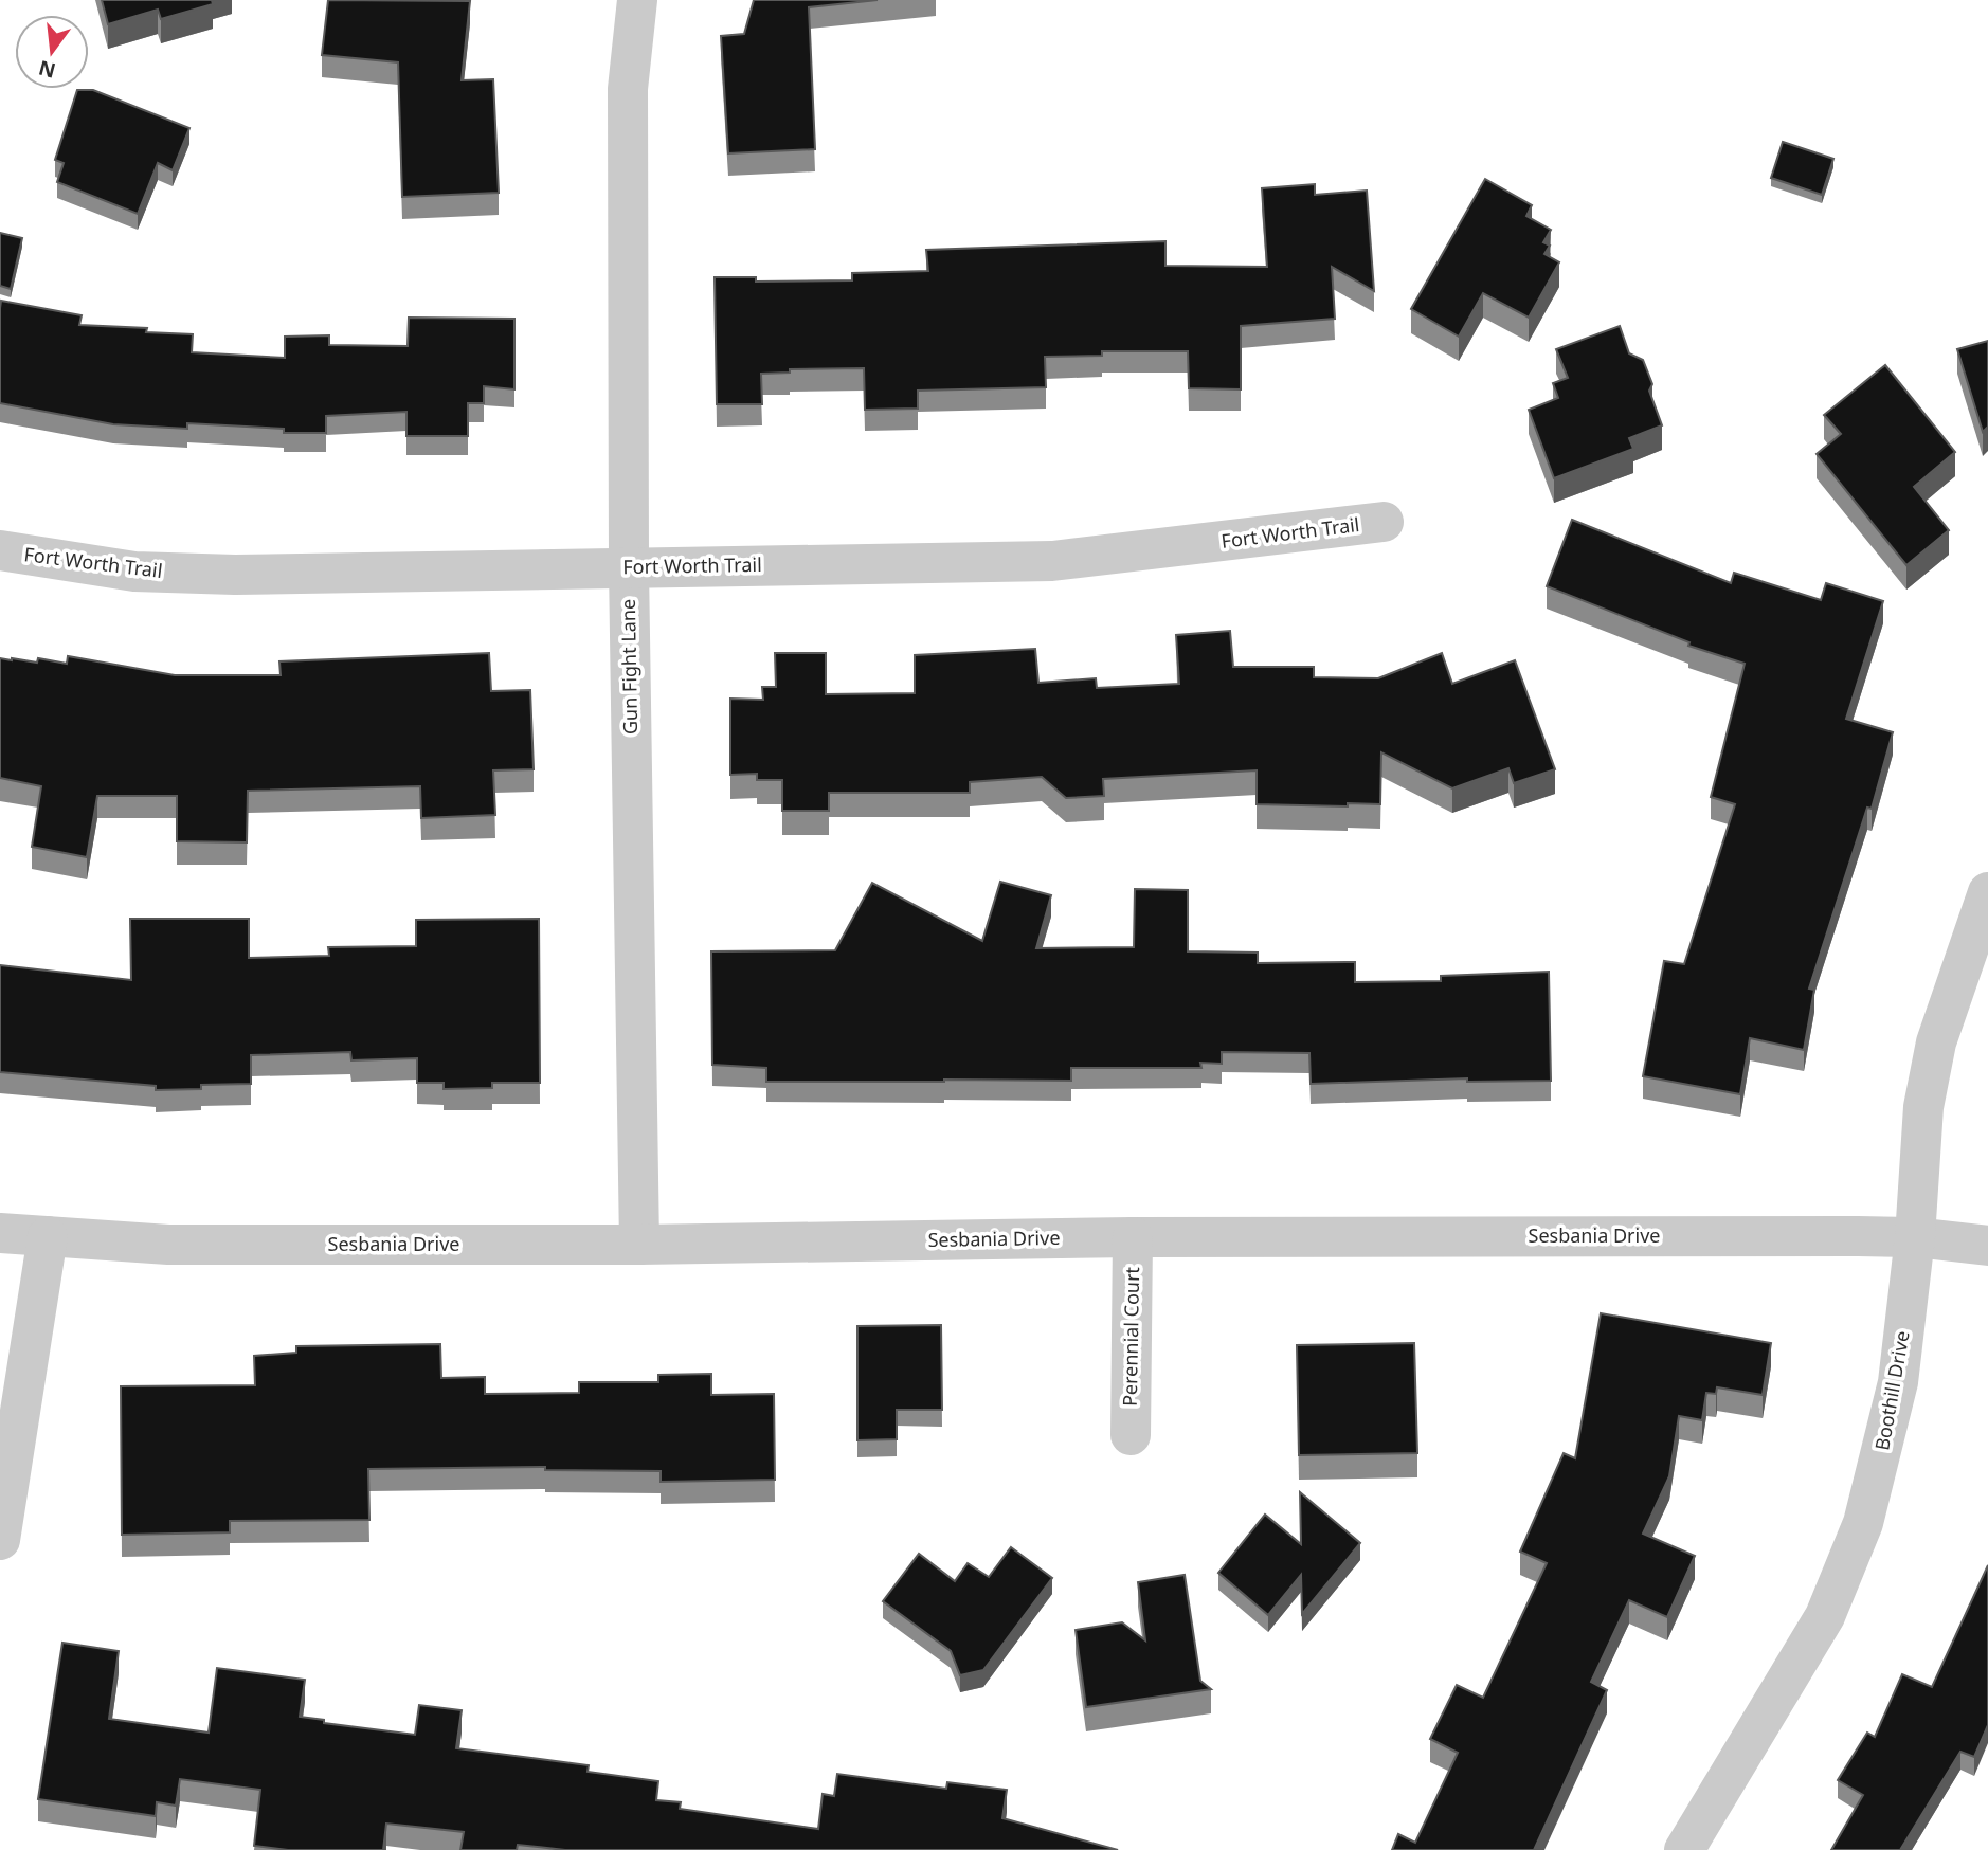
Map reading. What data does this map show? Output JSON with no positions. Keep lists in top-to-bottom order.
{
  "streets": {
    "street": [
      "Fort Worth Trail",
      "Gun Fight Lane",
      "Sesbania Drive",
      "Perennial Court",
      "Boothill Drive"
    ]
  },
  "crossings": [
    ["Fort Worth Trail", "Gun Fight Lane"],
    ["Gun Fight Lane", "Sesbania Drive"],
    ["Sesbania Drive", "Perennial Court"],
    ["Sesbania Drive", "Boothill Drive"]
  ],
  "north": "bottom"
}
